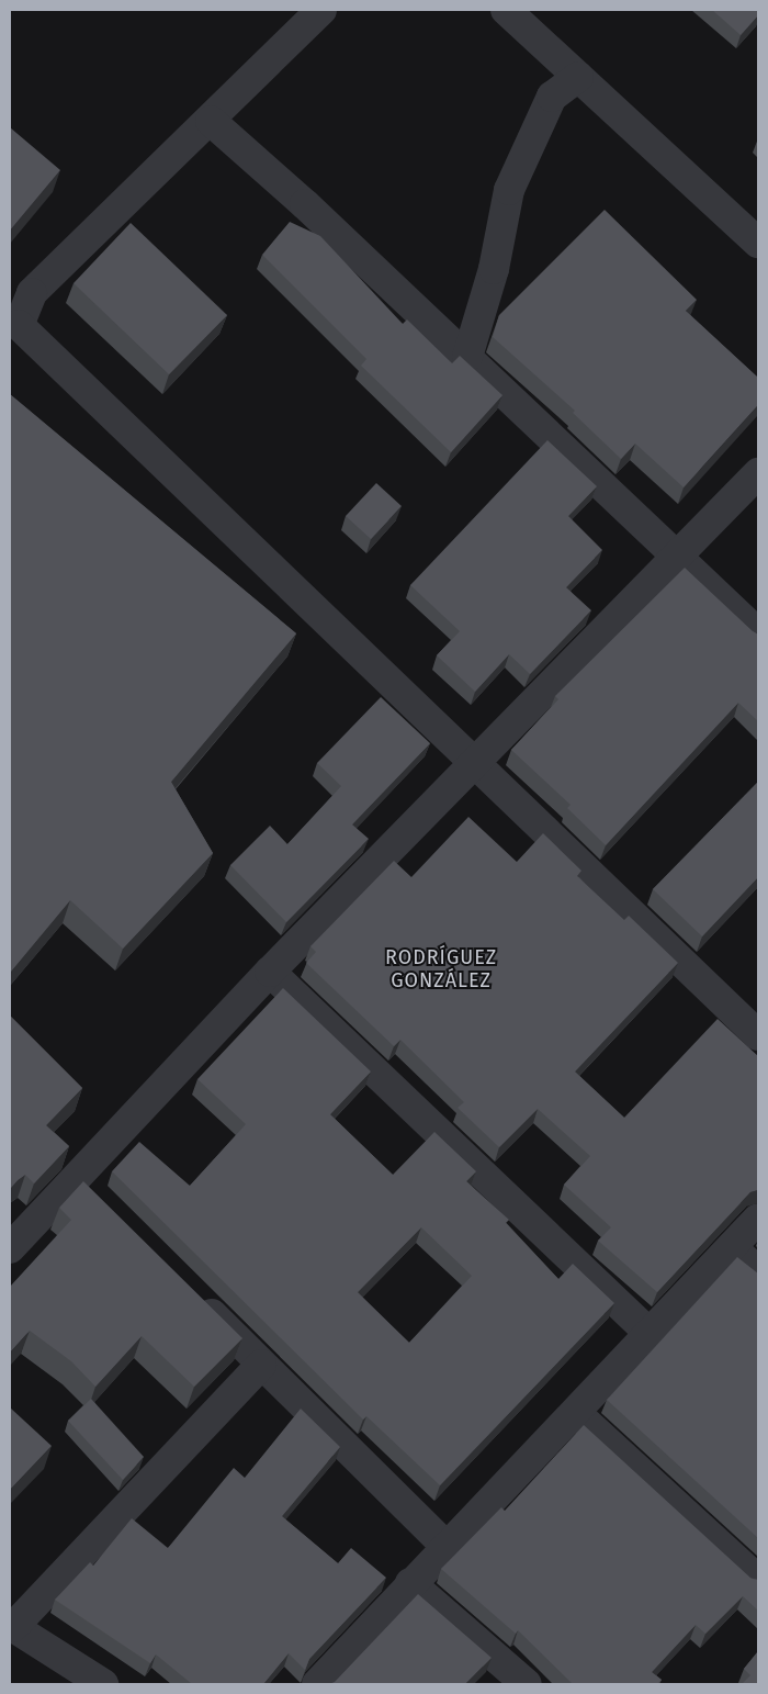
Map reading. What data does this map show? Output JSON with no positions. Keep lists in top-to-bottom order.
{
  "districts": ["RODRÍGUEZ GONZÁLEZ"]
}
